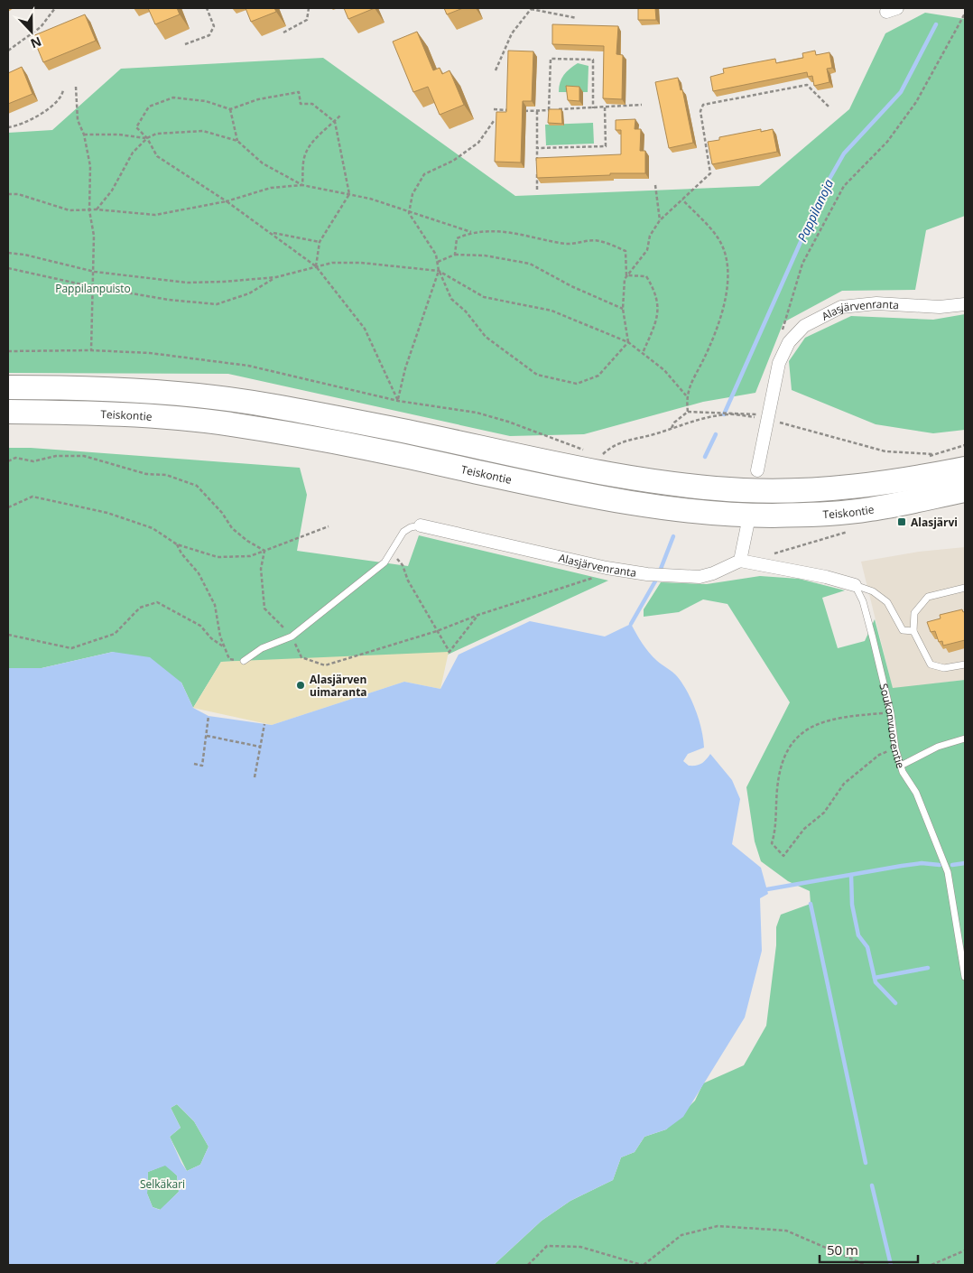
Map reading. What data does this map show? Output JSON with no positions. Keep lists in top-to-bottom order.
{
  "streets": {
    "highway": ["Teiskontie"],
    "street": ["Alasjärvenranta"],
    "lane": ["Soukonvuorentie"]
  },
  "water": ["Pappilanoja"],
  "parks": ["Pappilanpuisto", "Selkäkari"],
  "places": {
    "transit": ["Alasjärvi"],
    "other": ["Alasjärven uimaranta"]
  },
  "scale_bar": "50 m",
  "north": "bottom"
}
